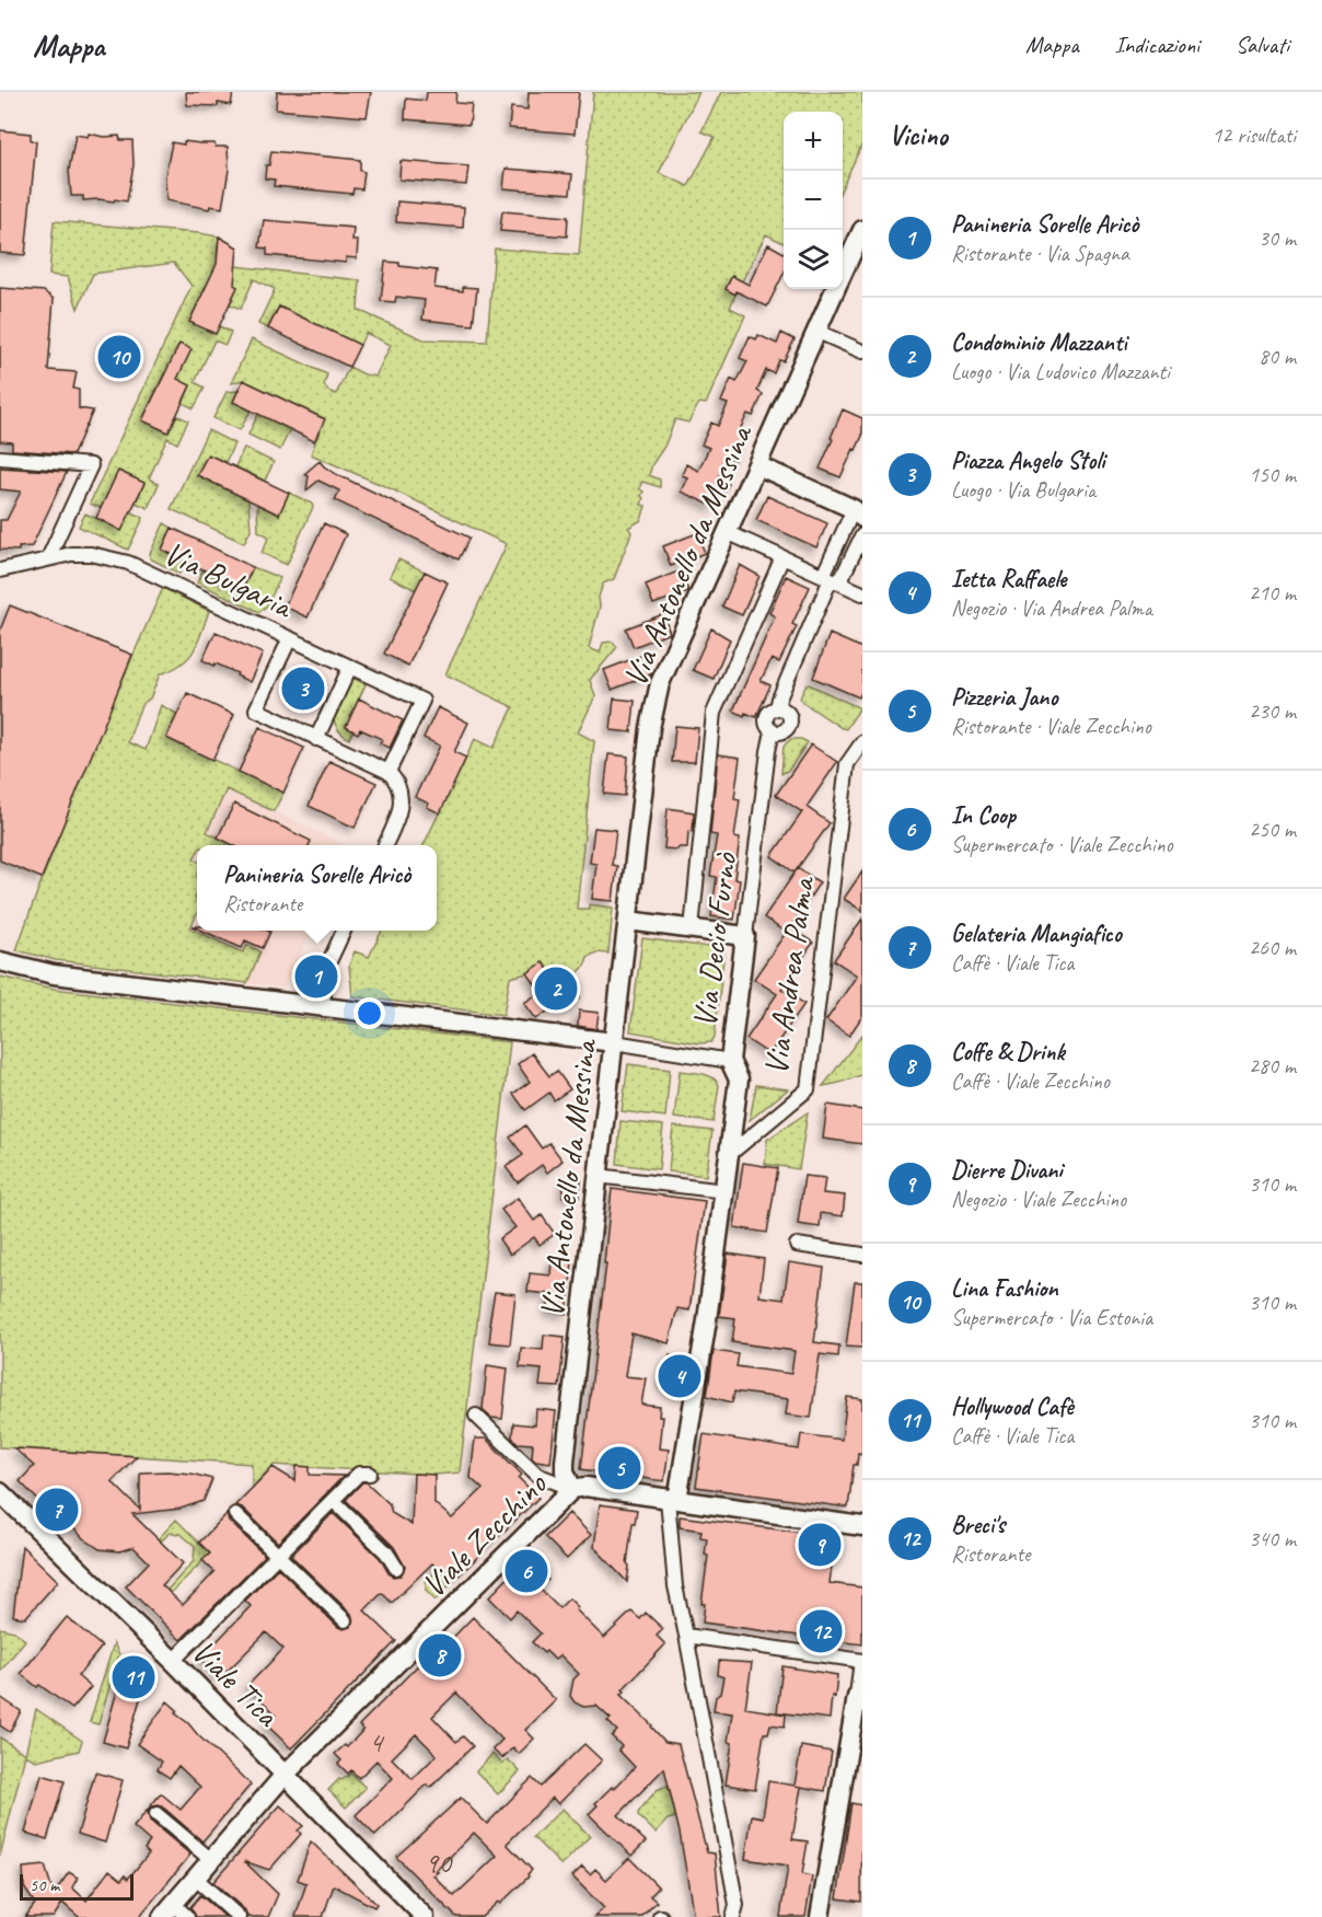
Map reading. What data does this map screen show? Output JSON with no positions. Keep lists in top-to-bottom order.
{
  "streets": {
    "street": [
      "Via Antonello da Messina",
      "Via Bulgaria",
      "Via Decio Furnò",
      "Via Andrea Palma",
      "Viale Zecchino",
      "Viale Tica"
    ]
  },
  "crossings": [
    ["Via Antonello da Messina", "Viale Zecchino"],
    ["Via Decio Furnò", "Via Andrea Palma"],
    ["Viale Zecchino", "Viale Tica"]
  ],
  "house_numbers": ["4", "90"],
  "scale_bar": "50 m",
  "page": {
    "header": "Mappa",
    "nav": ["Mappa", "Indicazioni", "Salvati"],
    "heading": ["Vicino", "12 risultati"],
    "map_buttons": ["+", "−"],
    "list": [
      {
        "mark": "1",
        "name": "Panineria Sorelle Aricò",
        "note": "Ristorante · Via Spagna",
        "value": "30 m"
      },
      {
        "mark": "2",
        "name": "Condominio Mazzanti",
        "note": "Luogo · Via Ludovico Mazzanti",
        "value": "80 m"
      },
      {
        "mark": "3",
        "name": "Piazza Angelo Stoli",
        "note": "Luogo · Via Bulgaria",
        "value": "150 m"
      },
      {
        "mark": "4",
        "name": "Ietta Raffaele",
        "note": "Negozio · Via Andrea Palma",
        "value": "210 m"
      },
      {
        "mark": "5",
        "name": "Pizzeria Jano",
        "note": "Ristorante · Viale Zecchino",
        "value": "230 m"
      },
      {
        "mark": "6",
        "name": "In Coop",
        "note": "Supermercato · Viale Zecchino",
        "value": "250 m"
      },
      {
        "mark": "7",
        "name": "Gelateria Mangiafico",
        "note": "Caffè · Viale Tica",
        "value": "260 m"
      },
      {
        "mark": "8",
        "name": "Coffe & Drink",
        "note": "Caffè · Viale Zecchino",
        "value": "280 m"
      },
      {
        "mark": "9",
        "name": "Dierre Divani",
        "note": "Negozio · Viale Zecchino",
        "value": "310 m"
      },
      {
        "mark": "10",
        "name": "Lina Fashion",
        "note": "Supermercato · Via Estonia",
        "value": "310 m"
      },
      {
        "mark": "11",
        "name": "Hollywood Cafè",
        "note": "Caffè · Viale Tica",
        "value": "310 m"
      },
      {
        "mark": "12",
        "name": "Breci's",
        "note": "Ristorante",
        "value": "340 m"
      }
    ],
    "pins": [
      "10",
      "3",
      "1",
      "2",
      "4",
      "5",
      "7",
      "9",
      "6",
      "12",
      "8",
      "11"
    ],
    "popup": ["Panineria Sorelle Aricò", "Ristorante"],
    "scale": "50 m"
  }
}
